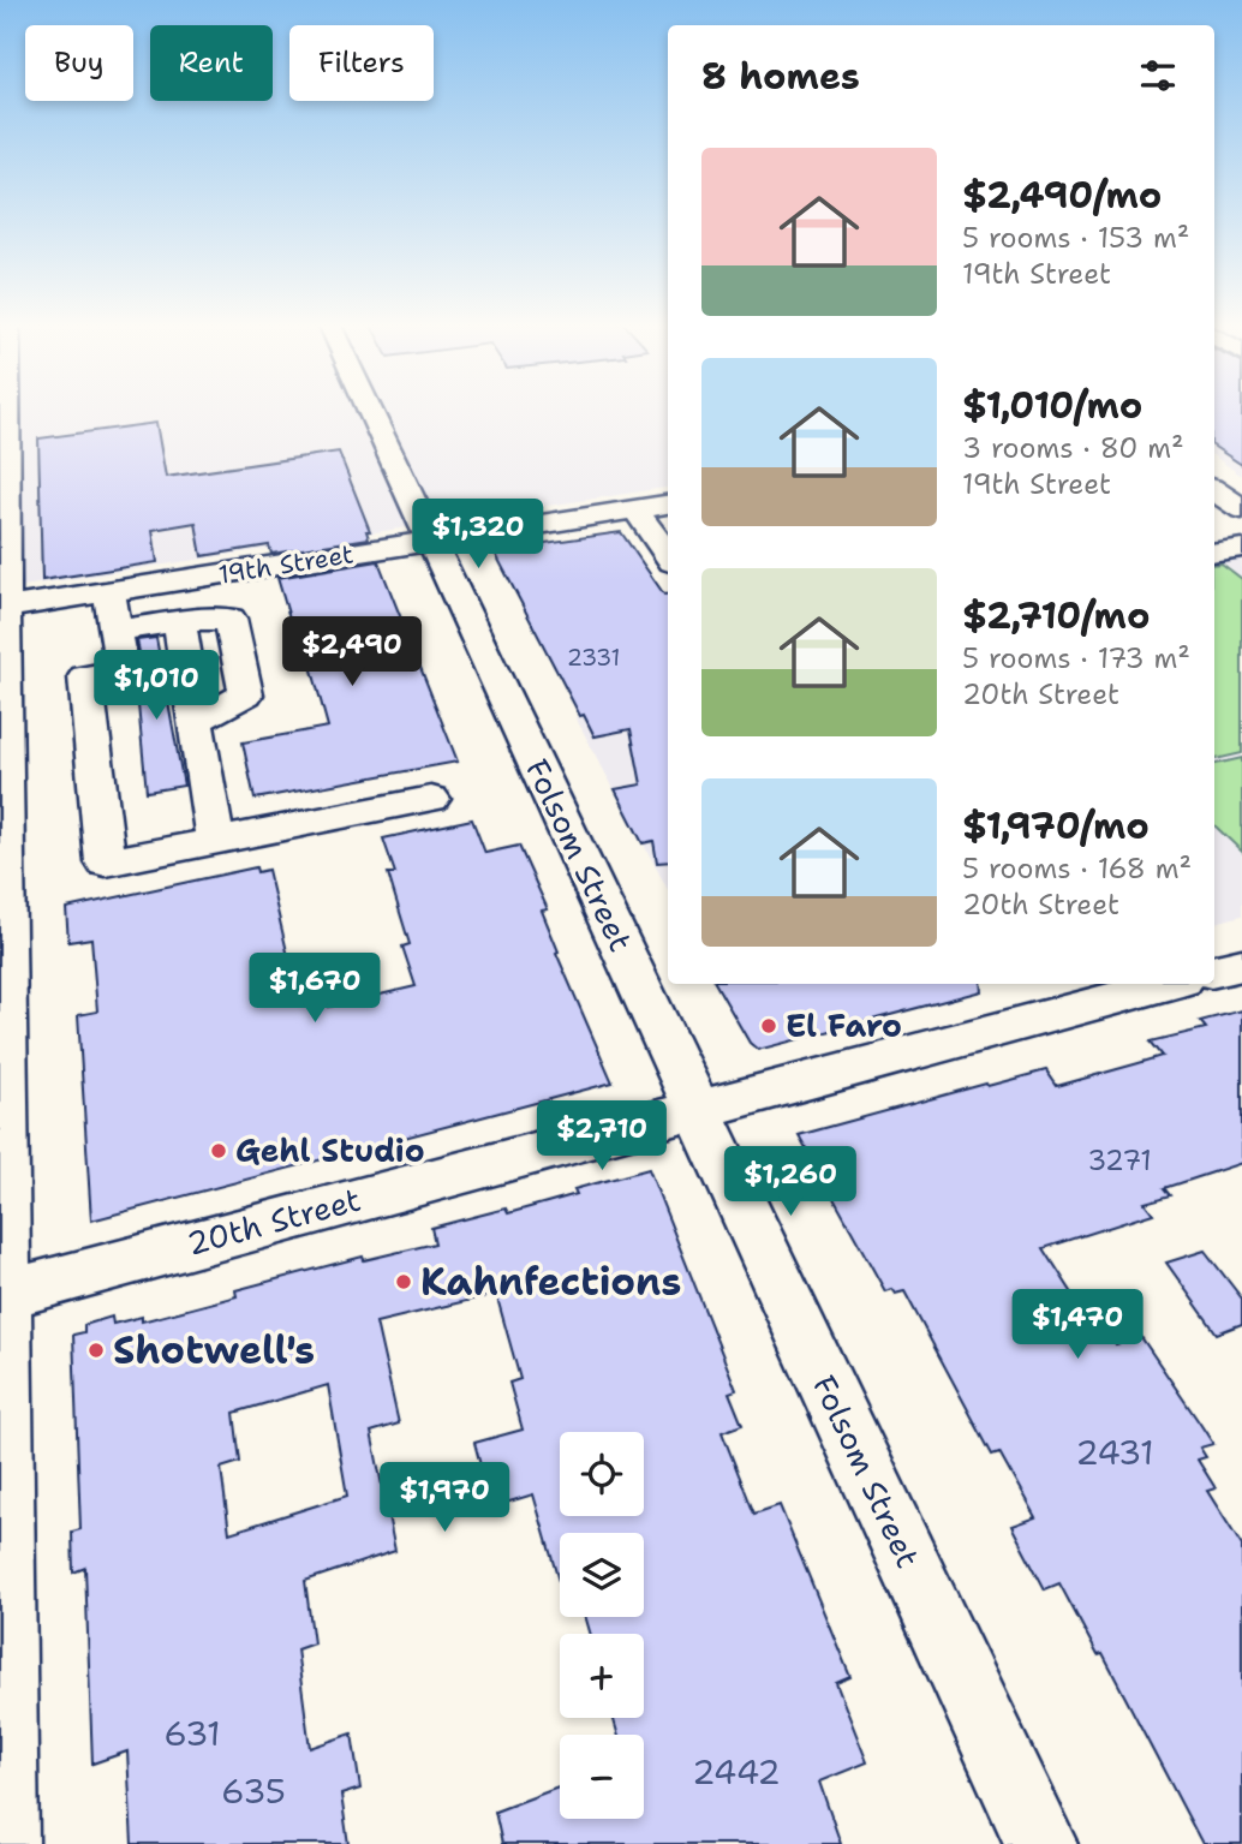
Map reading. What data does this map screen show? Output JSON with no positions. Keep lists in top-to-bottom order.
{
  "streets": {
    "street": ["19th Street", "Folsom Street", "20th Street"]
  },
  "crossings": [
    ["19th Street", "Folsom Street"],
    ["Folsom Street", "20th Street"]
  ],
  "places": [
    "El Faro",
    "Gehl Studio",
    "Kahnfections",
    "Shotwell's"
  ],
  "house_numbers": [
    "2331",
    "3271",
    "2431",
    "631",
    "2442",
    "635"
  ],
  "page": {
    "chip": ["Buy", "Rent", "Filters"],
    "heading": "8 homes",
    "list": [
      {
        "name": "$2,490/mo",
        "note": "5 rooms · 153 m² · 19th Street"
      },
      {
        "name": "$1,010/mo",
        "note": "3 rooms · 80 m² · 19th Street"
      },
      {
        "name": "$2,710/mo",
        "note": "5 rooms · 173 m² · 20th Street"
      },
      {
        "name": "$1,970/mo",
        "note": "5 rooms · 168 m² · 20th Street"
      }
    ],
    "price": [
      "$1,320",
      "$2,490",
      "$1,010",
      "$1,670",
      "$2,710",
      "$1,260",
      "$1,470",
      "$1,970"
    ],
    "map_buttons": ["+", "−"]
  }
}
